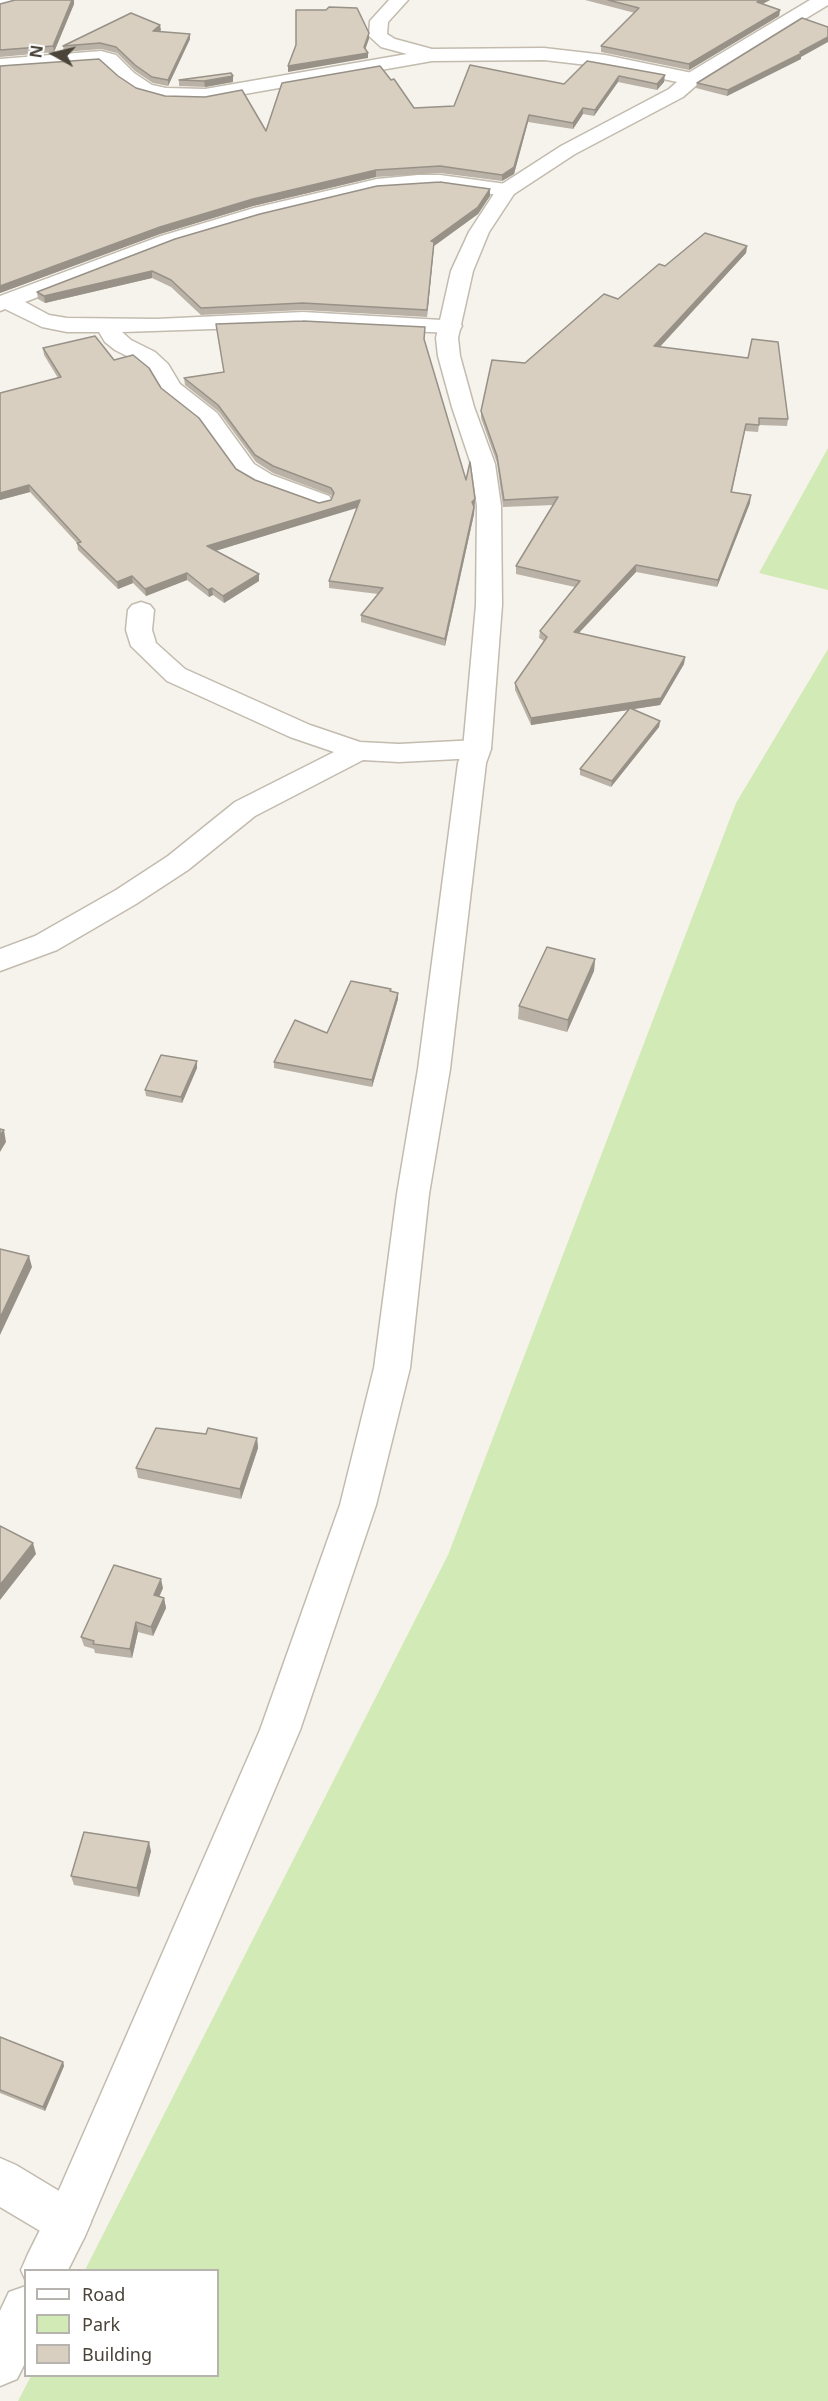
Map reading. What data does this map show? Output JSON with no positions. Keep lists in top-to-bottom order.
{
  "legend": ["Road", "Park", "Building"],
  "north": "left"
}
